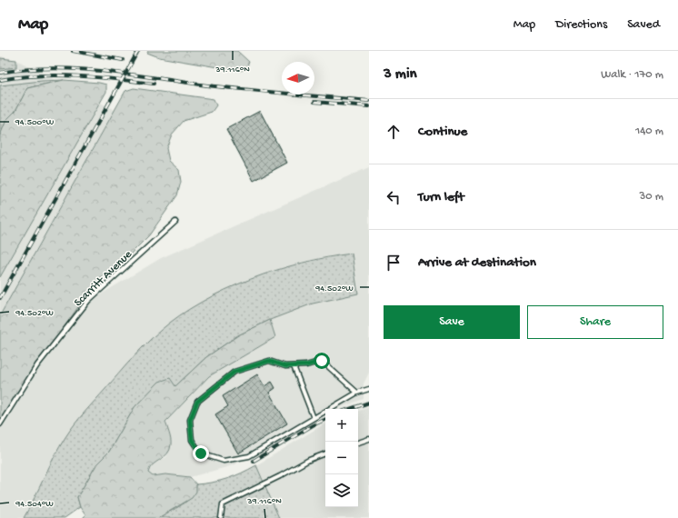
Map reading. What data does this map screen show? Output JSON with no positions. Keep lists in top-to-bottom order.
{
  "streets": {
    "lane": ["Scarritt Avenue"]
  },
  "north": "left",
  "page": {
    "header": "Map",
    "nav": ["Map", "Directions", "Saved"],
    "heading": ["3 min", "Walk · 170 m"],
    "list": [
      ["Continue", "140 m"],
      ["Turn left", "30 m"],
      "Arrive at destination"
    ],
    "buttons": ["Save", "Share"],
    "map_buttons": ["+", "−"]
  },
  "coordinates": [
    "39.116°N",
    "94.500°W",
    "94.502°W",
    "94.504°W"
  ]
}
